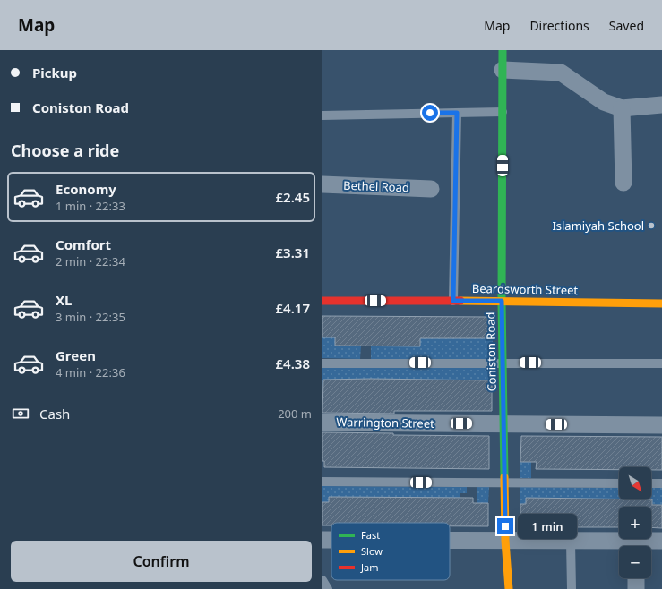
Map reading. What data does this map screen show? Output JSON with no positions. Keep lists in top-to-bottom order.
{
  "streets": {
    "street": [
      "Bethel Road",
      "Beardsworth Street",
      "Coniston Road",
      "Warrington Street"
    ]
  },
  "crossings": [
    ["Beardsworth Street", "Coniston Road"],
    ["Coniston Road", "Warrington Street"]
  ],
  "places": ["Islamiyah School"],
  "legend": ["Fast", "Slow", "Jam"],
  "north": "bottom right",
  "page": {
    "header": "Map",
    "nav": ["Map", "Directions", "Saved"],
    "banner": ["Pickup", "Coniston Road"],
    "heading": "Choose a ride",
    "list": [
      {
        "name": "Economy",
        "note": "1 min · 22:33",
        "value": "£2.45"
      },
      {
        "name": "Comfort",
        "note": "2 min · 22:34",
        "value": "£3.31"
      },
      {
        "name": "XL",
        "note": "3 min · 22:35",
        "value": "£4.17"
      },
      {
        "name": "Green",
        "note": "4 min · 22:36",
        "value": "£4.38"
      }
    ],
    "pay": ["Cash", "200 m"],
    "map_buttons": ["+", "−"],
    "bubble": "1 min",
    "buttons": "Confirm"
  }
}
